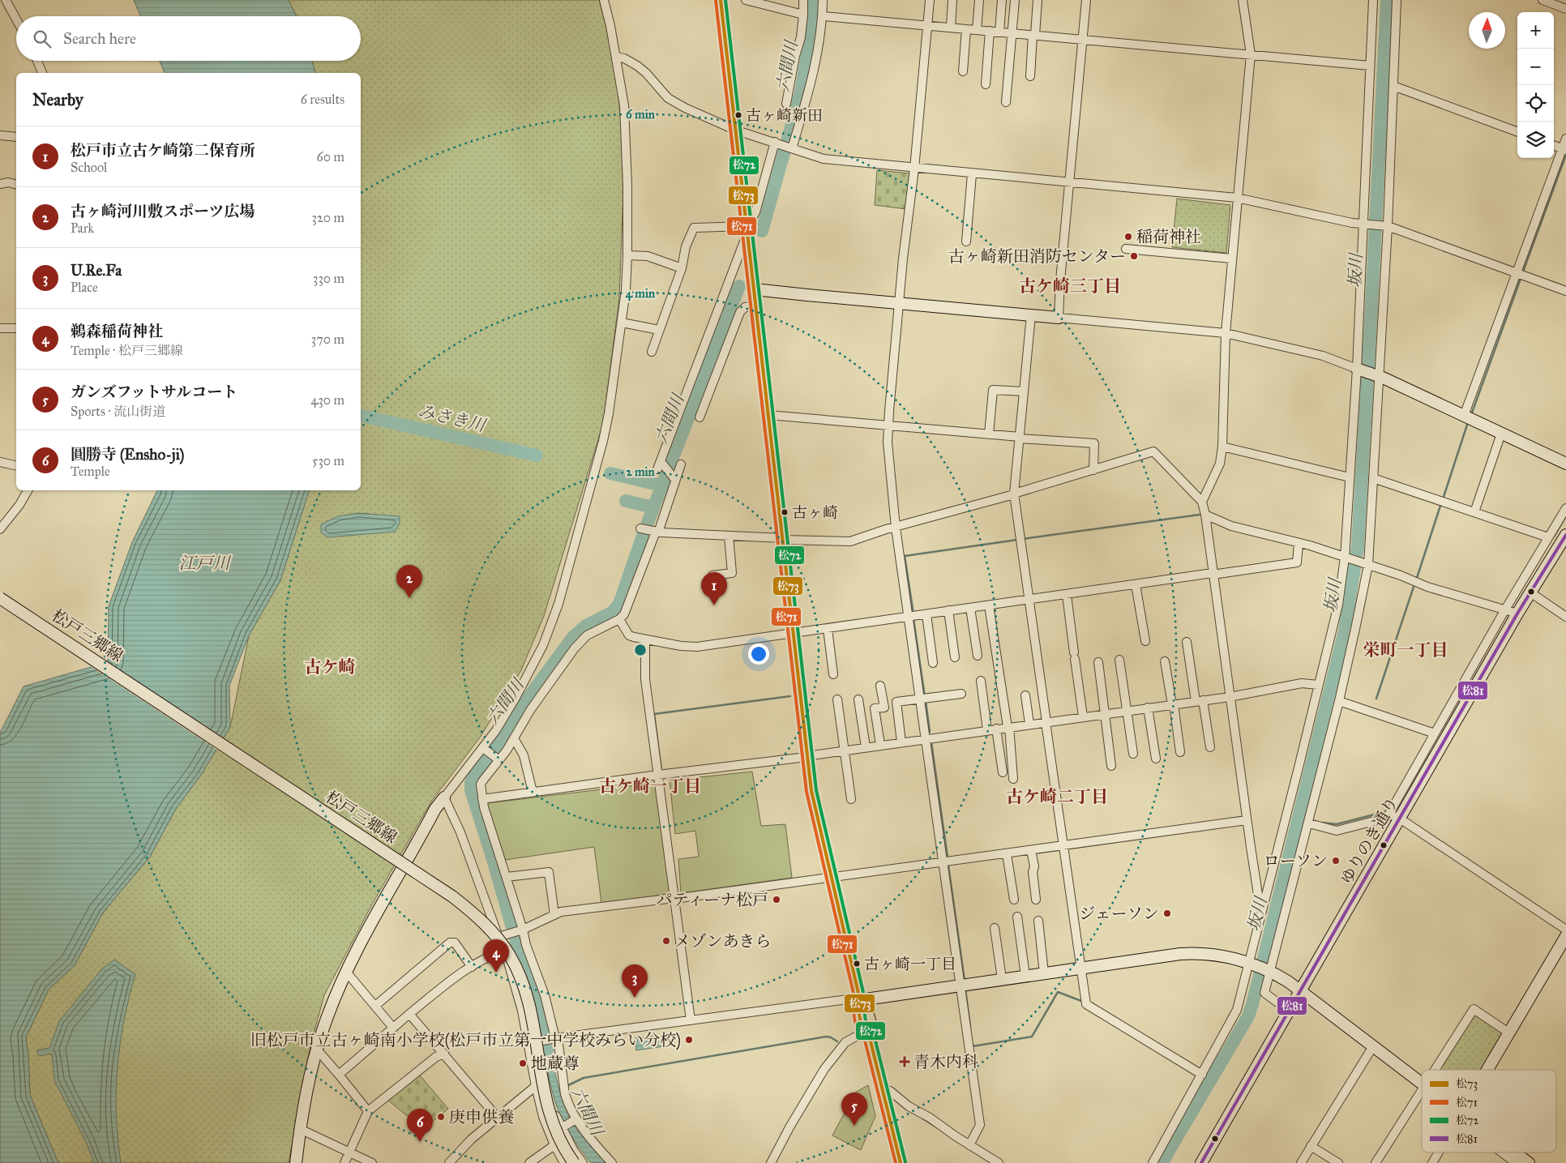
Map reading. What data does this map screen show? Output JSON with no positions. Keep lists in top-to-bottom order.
{
  "streets": {
    "street": ["松戸三郷線", "ゆりのき通り"]
  },
  "districts": [
    "古ケ崎三丁目",
    "栄町一丁目",
    "古ケ崎",
    "古ケ崎一丁目",
    "古ケ崎二丁目"
  ],
  "water": [
    "六間川",
    "坂川",
    "みさき川",
    "江戸川"
  ],
  "places": {
    "other": [
      "古ヶ崎新田",
      "稲荷神社",
      "古ヶ崎新田消防センター",
      "古ヶ崎",
      "ローソン",
      "パティーナ松戸",
      "ジェーソン",
      "メゾンあきら",
      "古ヶ崎一丁目",
      "旧松戸市立古ヶ崎南小学校(松戸市立第一中学校みらい分校)",
      "地蔵尊",
      "庚申供養"
    ],
    "health": ["青木内科"]
  },
  "lines": [
    "transit line 松73",
    "transit line 松72",
    "transit line 松71",
    "transit line 松81"
  ],
  "legend": [
    "松73",
    "松71",
    "松72",
    "松81"
  ],
  "north": "top",
  "page": {
    "map_buttons": ["+", "−"],
    "search": "Search here",
    "heading": ["Nearby", "6 results"],
    "list": [
      {
        "mark": "1",
        "name": "松戸市立古ケ崎第二保育所",
        "note": "School",
        "value": "60 m"
      },
      {
        "mark": "2",
        "name": "古ヶ崎河川敷スポーツ広場",
        "note": "Park",
        "value": "320 m"
      },
      {
        "mark": "3",
        "name": "U.Re.Fa",
        "note": "Place",
        "value": "330 m"
      },
      {
        "mark": "4",
        "name": "鵜森稲荷神社",
        "note": "Temple · 松戸三郷線",
        "value": "370 m"
      },
      {
        "mark": "5",
        "name": "ガンズフットサルコート",
        "note": "Sports · 流山街道",
        "value": "430 m"
      },
      {
        "mark": "6",
        "name": "圓勝寺 (Ensho-ji)",
        "note": "Temple",
        "value": "530 m"
      }
    ],
    "pins": [
      "2",
      "1",
      "4",
      "3",
      "5",
      "6"
    ]
  },
  "rings": ["6 min", "4 min", "2 min"]
}
